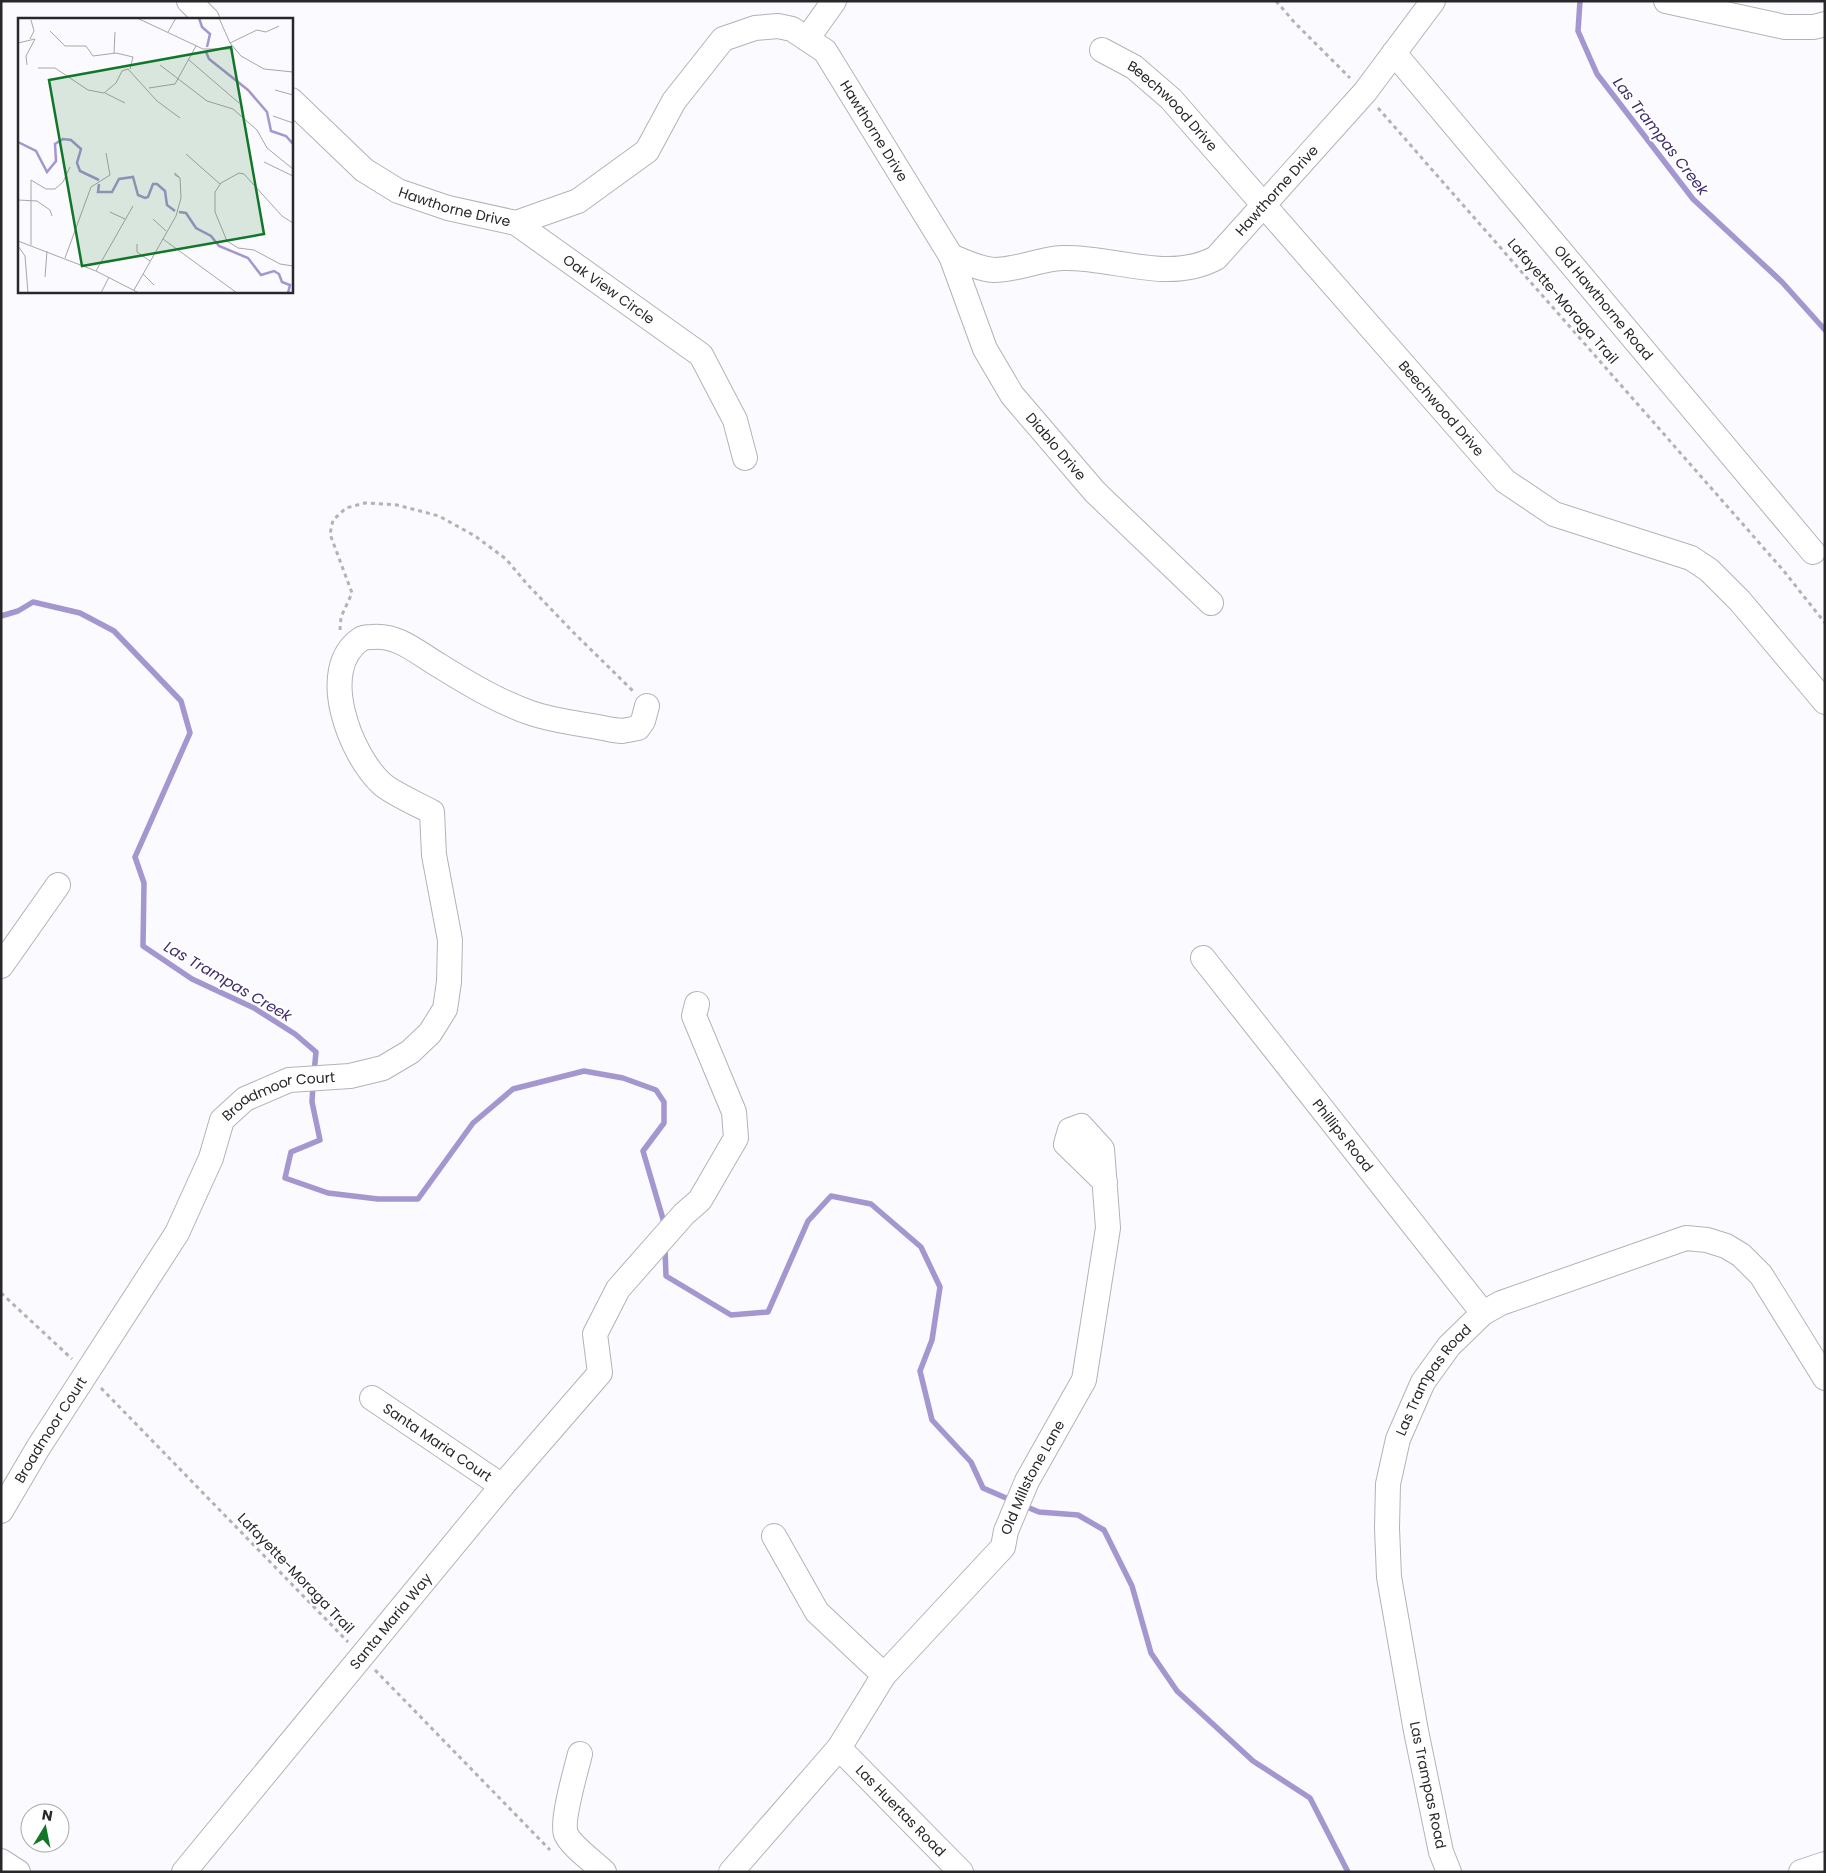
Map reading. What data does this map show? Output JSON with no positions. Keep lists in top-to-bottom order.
{
  "streets": {
    "street": [
      "Beechwood Drive",
      "Hawthorne Drive",
      "Oak View Circle",
      "Old Hawthorne Road",
      "Diablo Drive",
      "Broadmoor Court",
      "Phillips Road",
      "Las Trampas Road",
      "Santa Maria Court",
      "Old Millstone Lane",
      "Santa Maria Way",
      "Las Huertas Road"
    ],
    "path": ["Lafayette-Moraga Trail"]
  },
  "crossings": [
    ["Beechwood Drive", "Hawthorne Drive"],
    ["Hawthorne Drive", "Oak View Circle"],
    ["Hawthorne Drive", "Lafayette-Moraga Trail"],
    ["Hawthorne Drive", "Old Hawthorne Road"],
    ["Hawthorne Drive", "Diablo Drive"],
    ["Lafayette-Moraga Trail", "Broadmoor Court"],
    ["Lafayette-Moraga Trail", "Santa Maria Way"],
    ["Phillips Road", "Las Trampas Road"],
    ["Santa Maria Court", "Santa Maria Way"]
  ],
  "water": ["Las Trampas Creek"],
  "north": "top"
}
